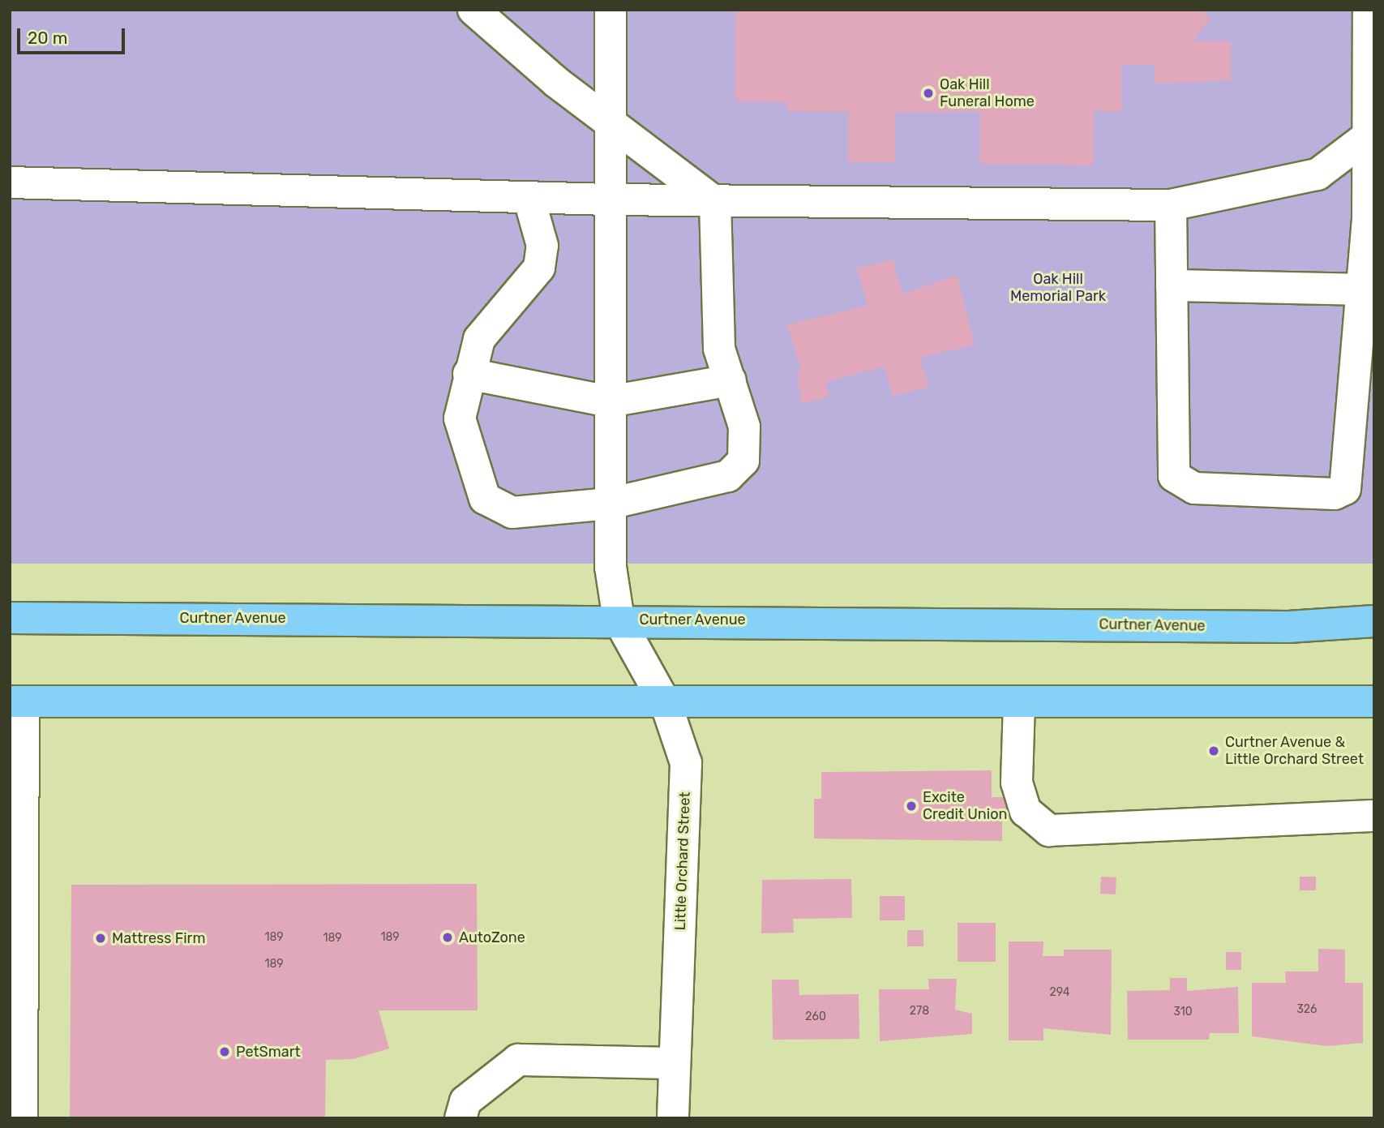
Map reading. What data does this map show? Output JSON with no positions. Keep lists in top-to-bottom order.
{
  "streets": {
    "main road": ["Curtner Avenue"],
    "street": ["Little Orchard Street"]
  },
  "crossings": [
    ["Curtner Avenue", "Little Orchard Street"]
  ],
  "parks": ["Oak Hill Memorial Park"],
  "places": [
    "Oak Hill Funeral Home",
    "Curtner Avenue & Little Orchard Street",
    "Excite Credit Union",
    "AutoZone",
    "Mattress Firm",
    "PetSmart"
  ],
  "house_numbers": [
    "189",
    "189",
    "189",
    "189",
    "294",
    "326",
    "278",
    "310",
    "260"
  ],
  "scale_bar": "20 m"
}
